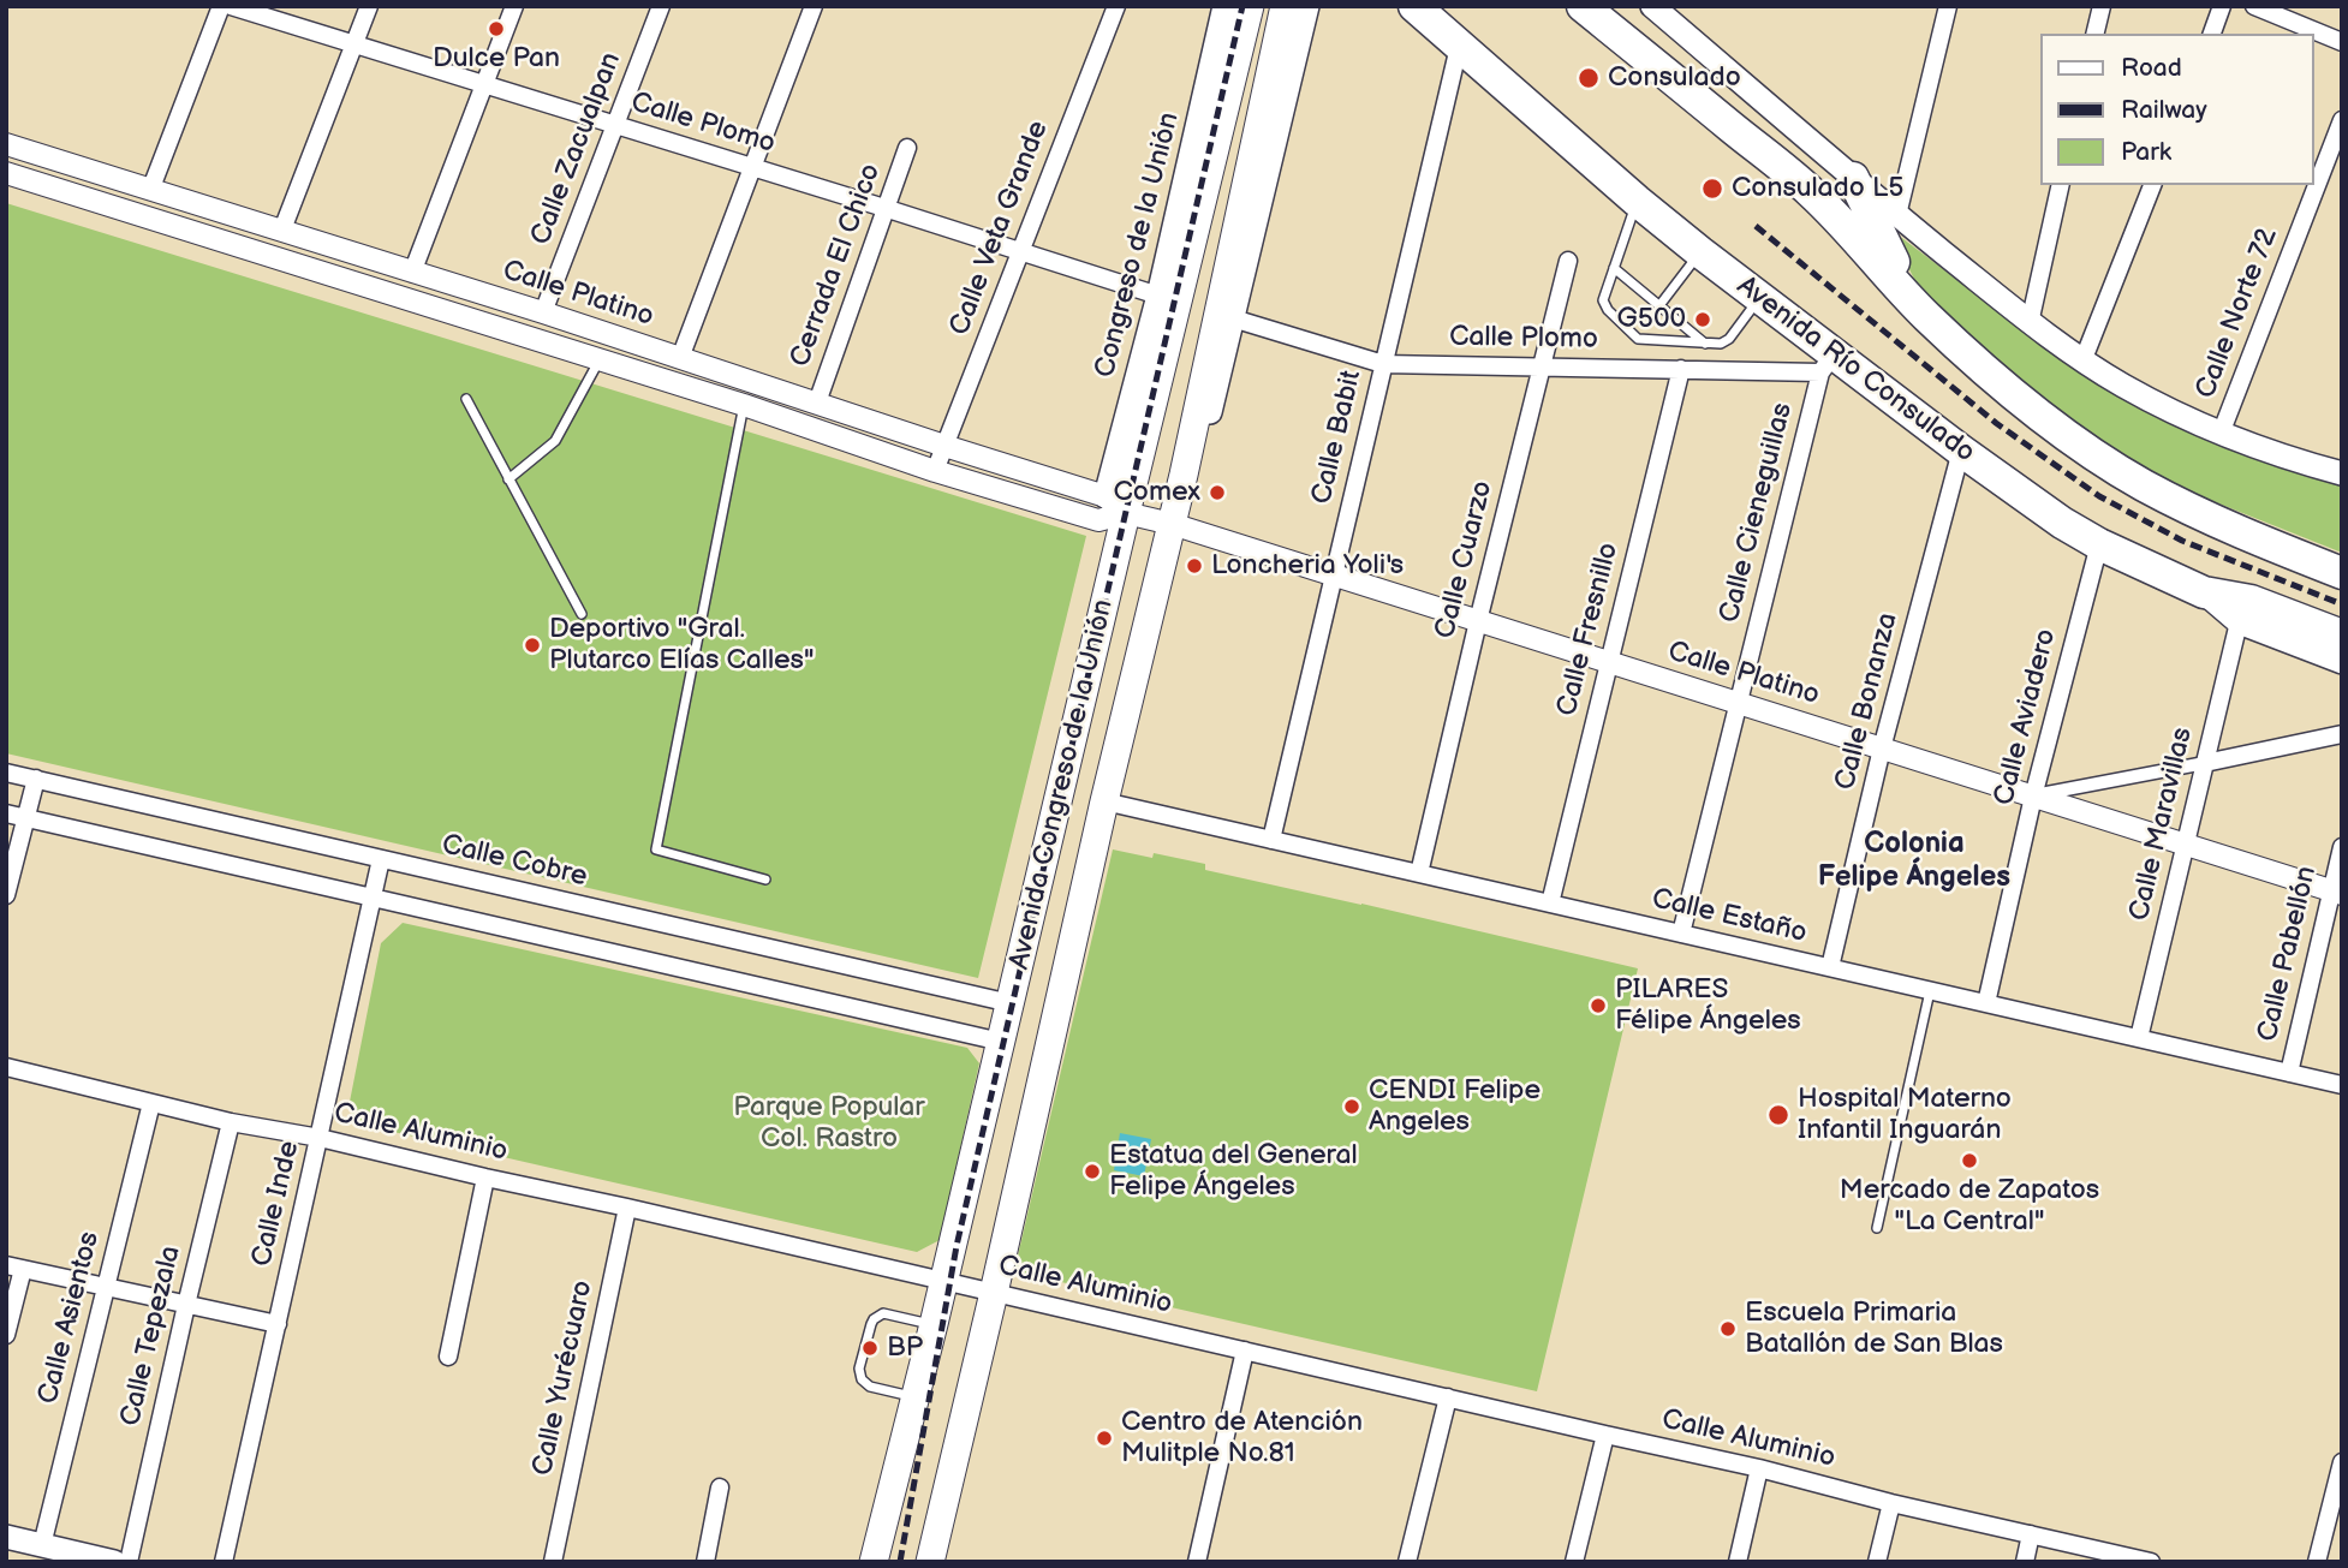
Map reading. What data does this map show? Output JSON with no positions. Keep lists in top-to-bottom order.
{
  "streets": {
    "highway": ["Avenida Río Consulado"],
    "main road": ["Congreso de la Unión", "Avenida Congreso de la Unión"],
    "street": [
      "Calle Plomo",
      "Calle Zacualpan",
      "Calle Veta Grande",
      "Cerrada El Chico",
      "Calle Platino",
      "Calle Norte 72",
      "Calle Babit",
      "Calle Cieneguillas",
      "Calle Cuarzo",
      "Calle Fresnillo",
      "Calle Bonanza",
      "Calle Aviadero",
      "Calle Maravillas",
      "Calle Cobre",
      "Calle Estaño",
      "Calle Pabellón",
      "Calle Aluminio",
      "Calle Inde",
      "Calle Asientos",
      "Calle Tepezala",
      "Calle Yurécuaro"
    ]
  },
  "crossings": [
    ["Calle Plomo", "Calle Zacualpan"],
    ["Calle Plomo", "Calle Veta Grande"],
    ["Calle Plomo", "Congreso de la Unión"],
    ["Calle Plomo", "Cerrada El Chico"],
    ["Calle Plomo", "Avenida Río Consulado"],
    ["Calle Plomo", "Calle Babit"],
    ["Calle Plomo", "Calle Cieneguillas"],
    ["Calle Plomo", "Calle Cuarzo"],
    ["Calle Plomo", "Calle Fresnillo"],
    ["Calle Zacualpan", "Calle Platino"],
    ["Calle Veta Grande", "Calle Platino"],
    ["Congreso de la Unión", "Calle Platino"],
    ["Congreso de la Unión", "Avenida Congreso de la Unión"],
    ["Cerrada El Chico", "Calle Platino"],
    ["Calle Platino", "Calle Babit"],
    ["Calle Platino", "Calle Cieneguillas"],
    ["Calle Platino", "Calle Cuarzo"],
    ["Calle Platino", "Calle Fresnillo"],
    ["Calle Platino", "Calle Bonanza"],
    ["Calle Platino", "Calle Aviadero"],
    ["Calle Platino", "Avenida Congreso de la Unión"],
    ["Calle Platino", "Calle Maravillas"],
    ["Calle Platino", "Calle Pabellón"],
    ["Avenida Río Consulado", "Calle Babit"],
    ["Avenida Río Consulado", "Calle Cieneguillas"],
    ["Avenida Río Consulado", "Calle Bonanza"],
    ["Avenida Río Consulado", "Calle Aviadero"],
    ["Avenida Río Consulado", "Calle Maravillas"],
    ["Calle Babit", "Calle Estaño"],
    ["Calle Cieneguillas", "Calle Estaño"],
    ["Calle Cuarzo", "Calle Estaño"],
    ["Calle Fresnillo", "Calle Estaño"],
    ["Calle Bonanza", "Calle Estaño"],
    ["Calle Aviadero", "Calle Estaño"],
    ["Avenida Congreso de la Unión", "Calle Cobre"],
    ["Avenida Congreso de la Unión", "Calle Estaño"],
    ["Avenida Congreso de la Unión", "Calle Aluminio"],
    ["Calle Maravillas", "Calle Estaño"],
    ["Calle Cobre", "Calle Inde"],
    ["Calle Estaño", "Calle Pabellón"],
    ["Calle Aluminio", "Calle Inde"],
    ["Calle Aluminio", "Calle Asientos"],
    ["Calle Aluminio", "Calle Tepezala"],
    ["Calle Aluminio", "Calle Yurécuaro"]
  ],
  "districts": ["Colonia Felipe Ángeles"],
  "parks": ["Parque Popular Col. Rastro"],
  "places": [
    "Dulce Pan",
    "Consulado",
    "Consulado L5",
    "G500",
    "Comex",
    "Loncheria Yoli's",
    "Deportivo \"Gral. Plutarco Elías Calles\"",
    "PILARES Félipe Ángeles",
    "CENDI Felipe Angeles",
    "Hospital Materno Infantil Inguarán",
    "Mercado de Zapatos \"La Central\"",
    "Estatua del General Felipe Ángeles",
    "Escuela Primaria Batallón de San Blas",
    "BP",
    "Centro de Atención Mulitple No.81"
  ],
  "legend": ["Road", "Railway", "Park"]
}
